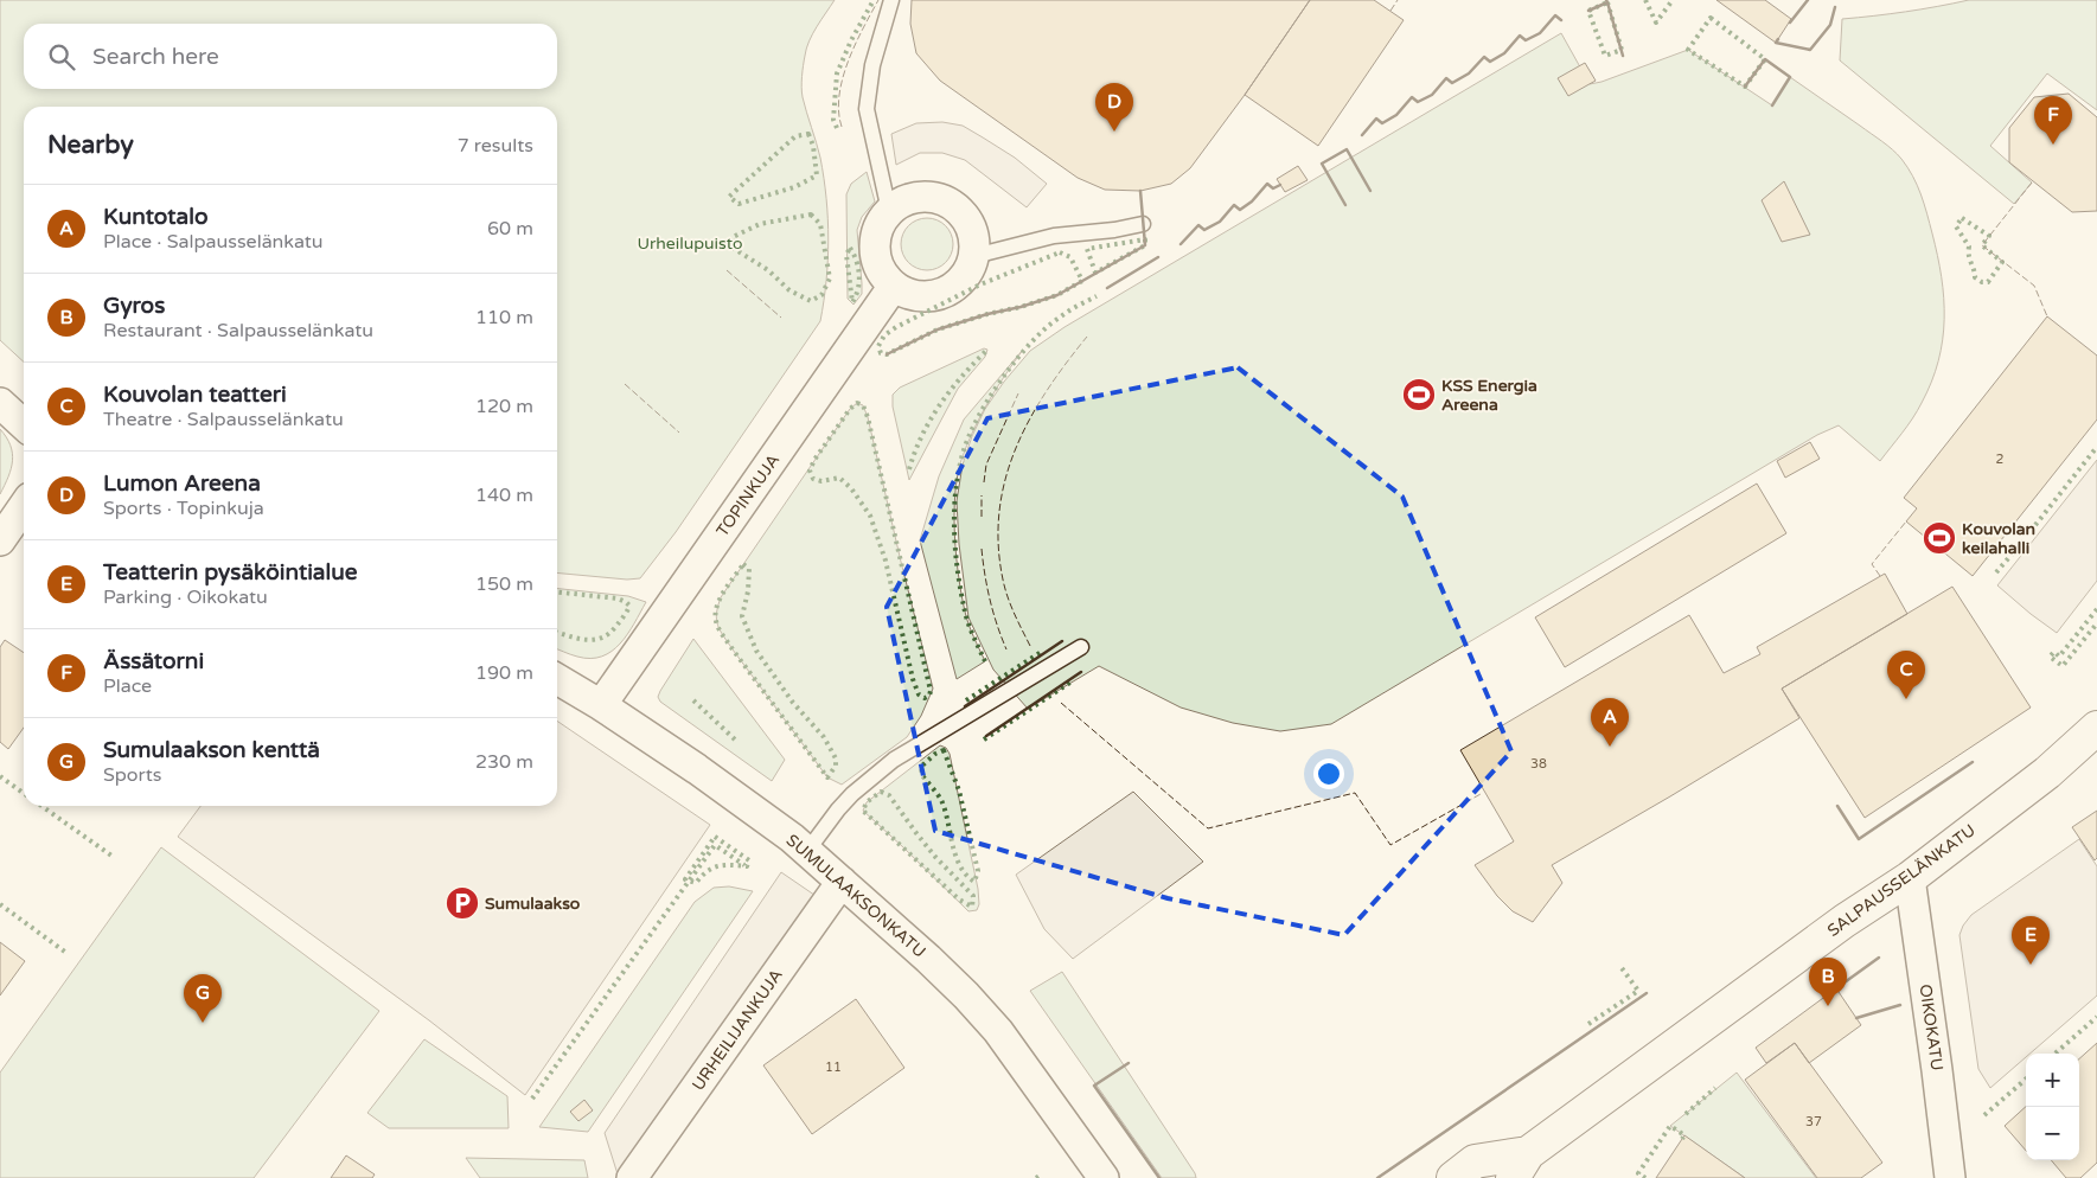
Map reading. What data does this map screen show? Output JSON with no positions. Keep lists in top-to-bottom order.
{
  "streets": {
    "main road": ["SALPAUSSELÄNKATU"],
    "street": [
      "TOPINKUJA",
      "SUMULAAKSONKATU",
      "OIKOKATU",
      "URHEILIJANKUJA"
    ]
  },
  "crossings": [
    ["TOPINKUJA", "SUMULAAKSONKATU"],
    ["SALPAUSSELÄNKATU", "OIKOKATU"],
    ["SUMULAAKSONKATU", "URHEILIJANKUJA"]
  ],
  "parks": ["Urheilupuisto"],
  "places": {
    "sports": ["KSS Energia Areena", "Kouvolan keilahalli"],
    "parking": ["Sumulaakso"]
  },
  "house_numbers": [
    "2",
    "38",
    "11",
    "37"
  ],
  "page": {
    "search": "Search here",
    "pins": [
      "D",
      "F",
      "C",
      "A",
      "E",
      "B",
      "G"
    ],
    "heading": ["Nearby", "7 results"],
    "list": [
      {
        "mark": "A",
        "name": "Kuntotalo",
        "note": "Place · Salpausselänkatu",
        "value": "60 m"
      },
      {
        "mark": "B",
        "name": "Gyros",
        "note": "Restaurant · Salpausselänkatu",
        "value": "110 m"
      },
      {
        "mark": "C",
        "name": "Kouvolan teatteri",
        "note": "Theatre · Salpausselänkatu",
        "value": "120 m"
      },
      {
        "mark": "D",
        "name": "Lumon Areena",
        "note": "Sports · Topinkuja",
        "value": "140 m"
      },
      {
        "mark": "E",
        "name": "Teatterin pysäköintialue",
        "note": "Parking · Oikokatu",
        "value": "150 m"
      },
      {
        "mark": "F",
        "name": "Ässätorni",
        "note": "Place",
        "value": "190 m"
      },
      {
        "mark": "G",
        "name": "Sumulaakson kenttä",
        "note": "Sports",
        "value": "230 m"
      }
    ],
    "map_buttons": ["+", "−"]
  }
}
